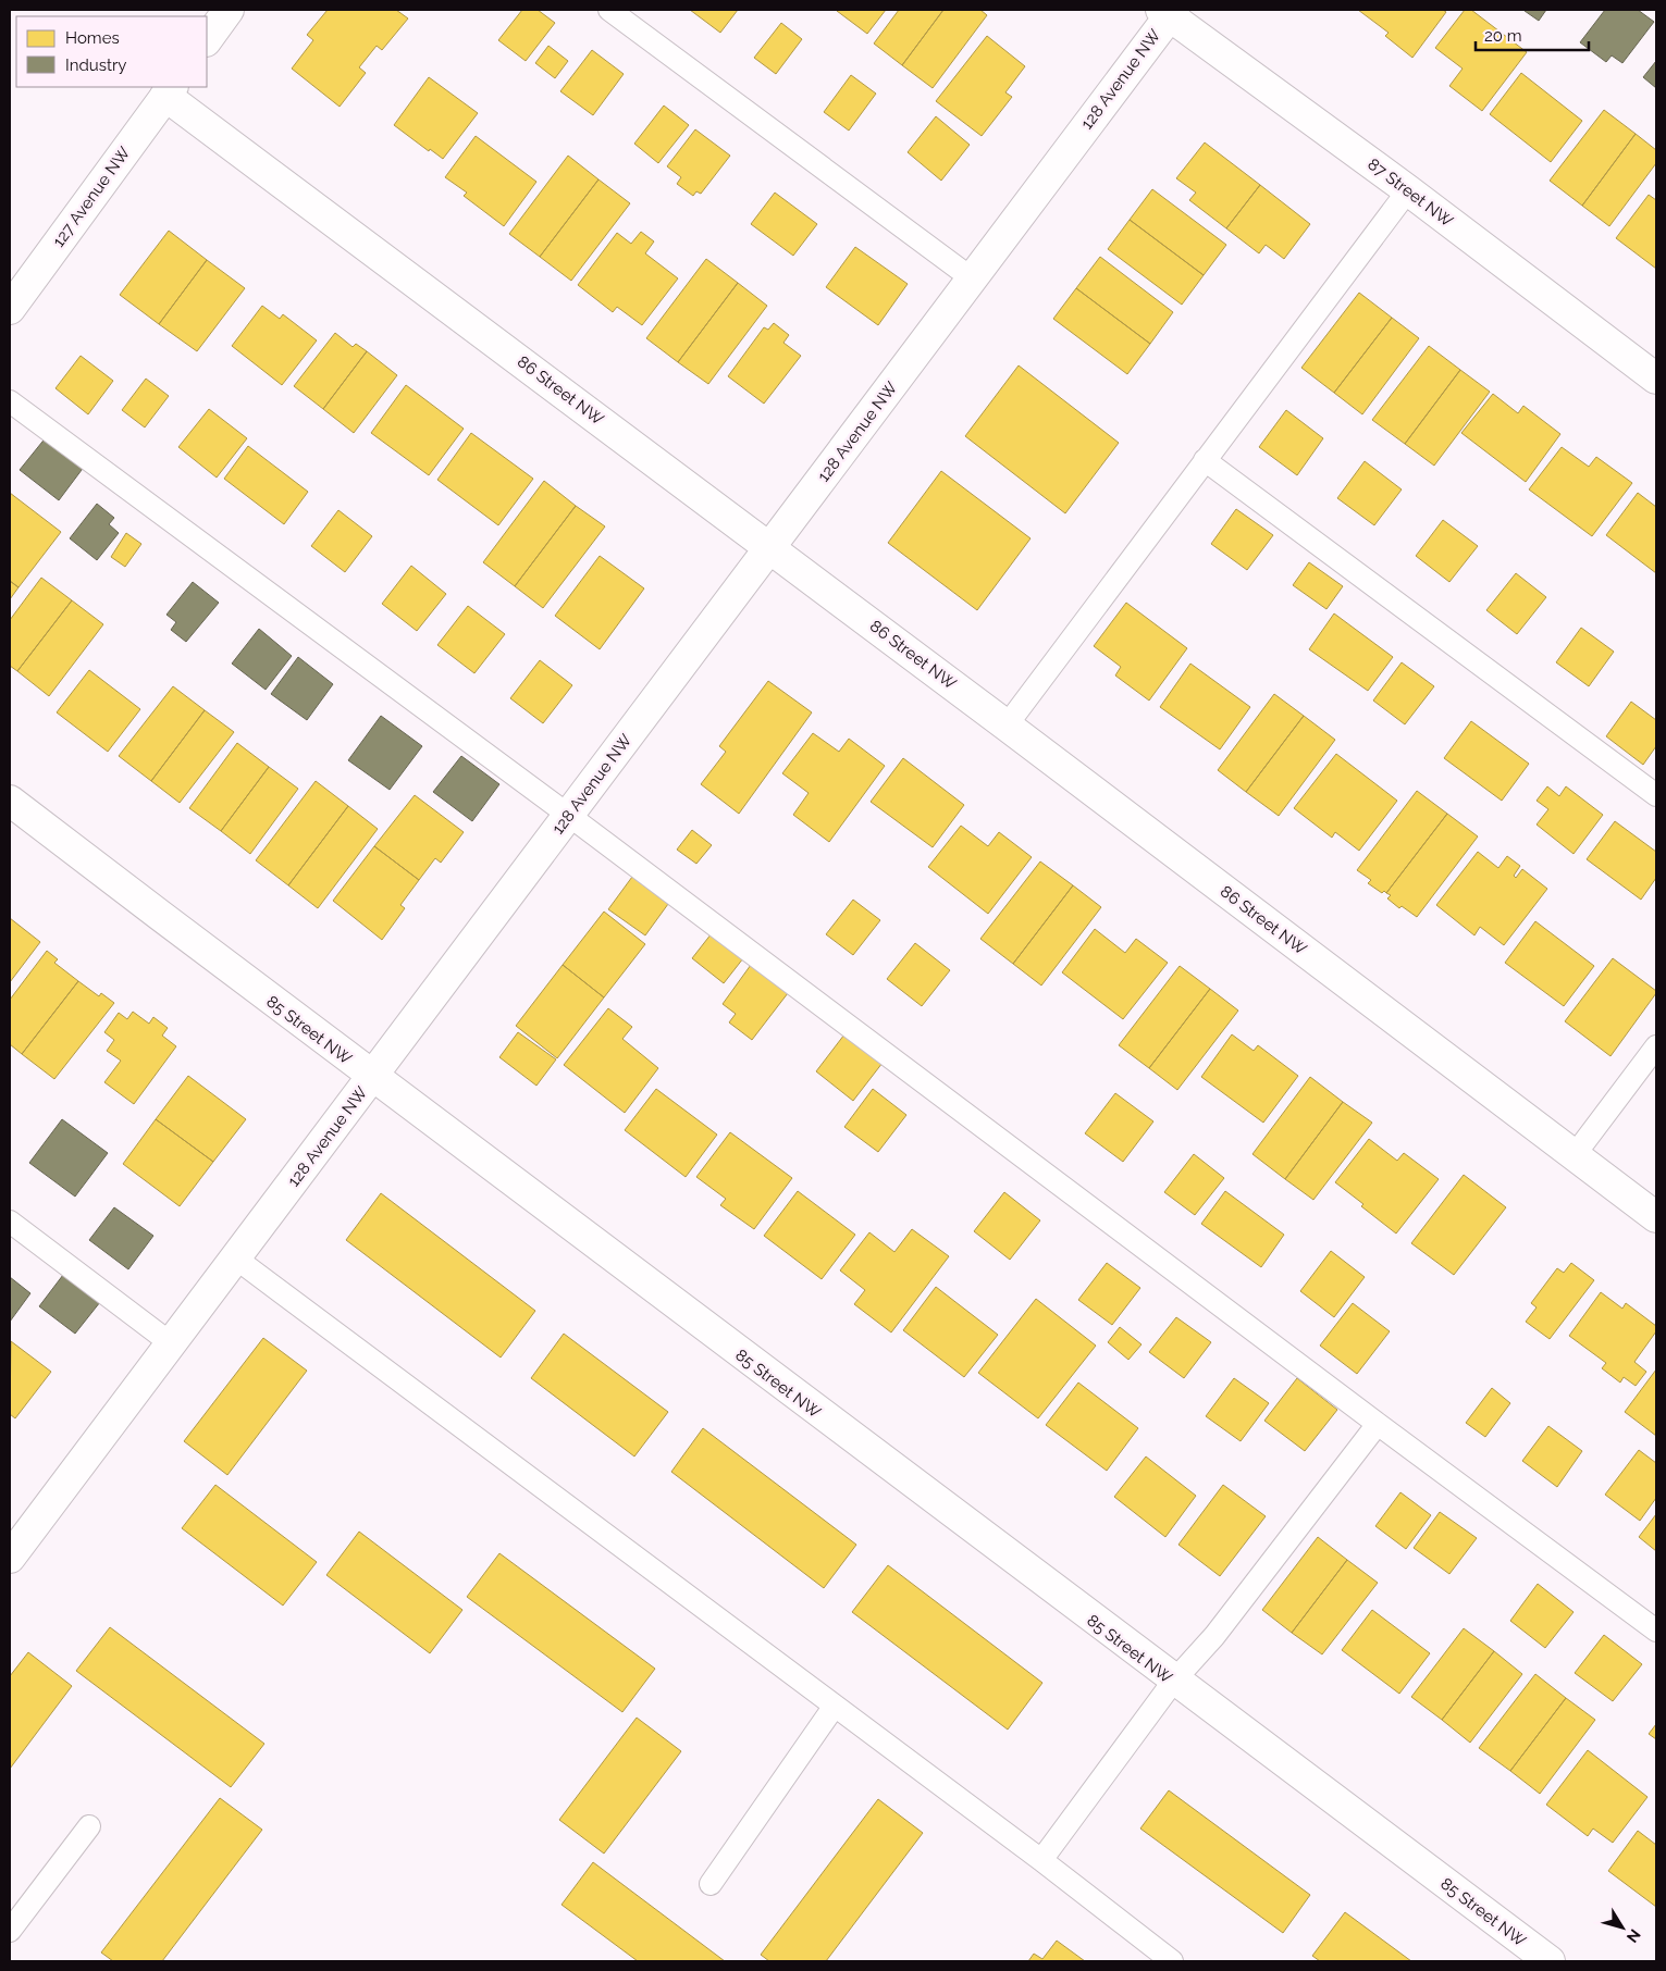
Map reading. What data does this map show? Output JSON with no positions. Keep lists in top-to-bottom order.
{
  "streets": {
    "street": [
      "128 Avenue NW",
      "87 Street NW",
      "127 Avenue NW",
      "86 Street NW",
      "85 Street NW"
    ]
  },
  "crossings": [
    ["128 Avenue NW", "87 Street NW"],
    ["128 Avenue NW", "86 Street NW"],
    ["128 Avenue NW", "85 Street NW"],
    ["127 Avenue NW", "86 Street NW"]
  ],
  "legend": ["Homes", "Industry"],
  "scale_bar": "20 m",
  "north": "bottom right"
}
